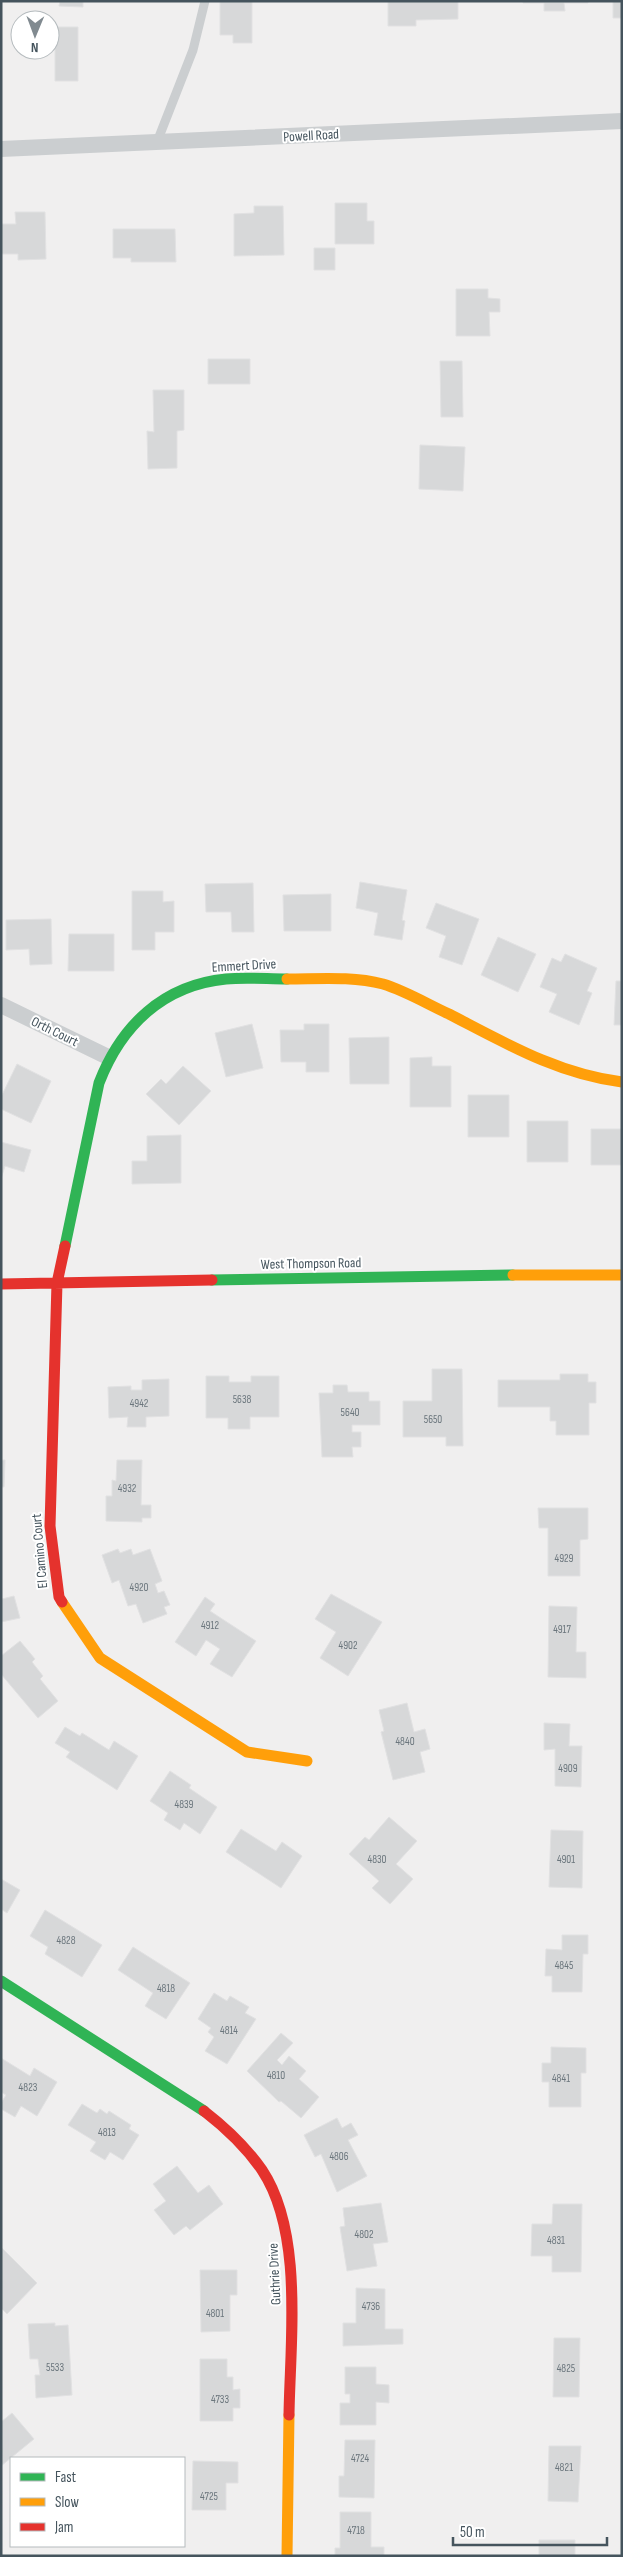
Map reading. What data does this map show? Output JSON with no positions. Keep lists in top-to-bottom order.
{
  "streets": {
    "street": [
      "Powell Road",
      "Emmert Drive",
      "Orth Court",
      "West Thompson Road",
      "El Camino Court",
      "Guthrie Drive"
    ]
  },
  "crossings": [
    ["Emmert Drive", "Orth Court"],
    ["Emmert Drive", "West Thompson Road"],
    ["Emmert Drive", "El Camino Court"],
    ["West Thompson Road", "El Camino Court"]
  ],
  "house_numbers": [
    "5638",
    "4942",
    "5640",
    "5650",
    "4932",
    "4929",
    "4920",
    "4912",
    "4917",
    "4902",
    "4840",
    "4909",
    "4839",
    "4830",
    "4901",
    "4828",
    "4845",
    "4818",
    "4814",
    "4810",
    "4841",
    "4823",
    "4813",
    "4806",
    "4802",
    "4831",
    "4736",
    "4801",
    "5533",
    "4825",
    "4733",
    "4724",
    "4821",
    "4725",
    "4718"
  ],
  "legend": ["Fast", "Slow", "Jam"],
  "scale_bar": "50 m",
  "north": "bottom"
}
